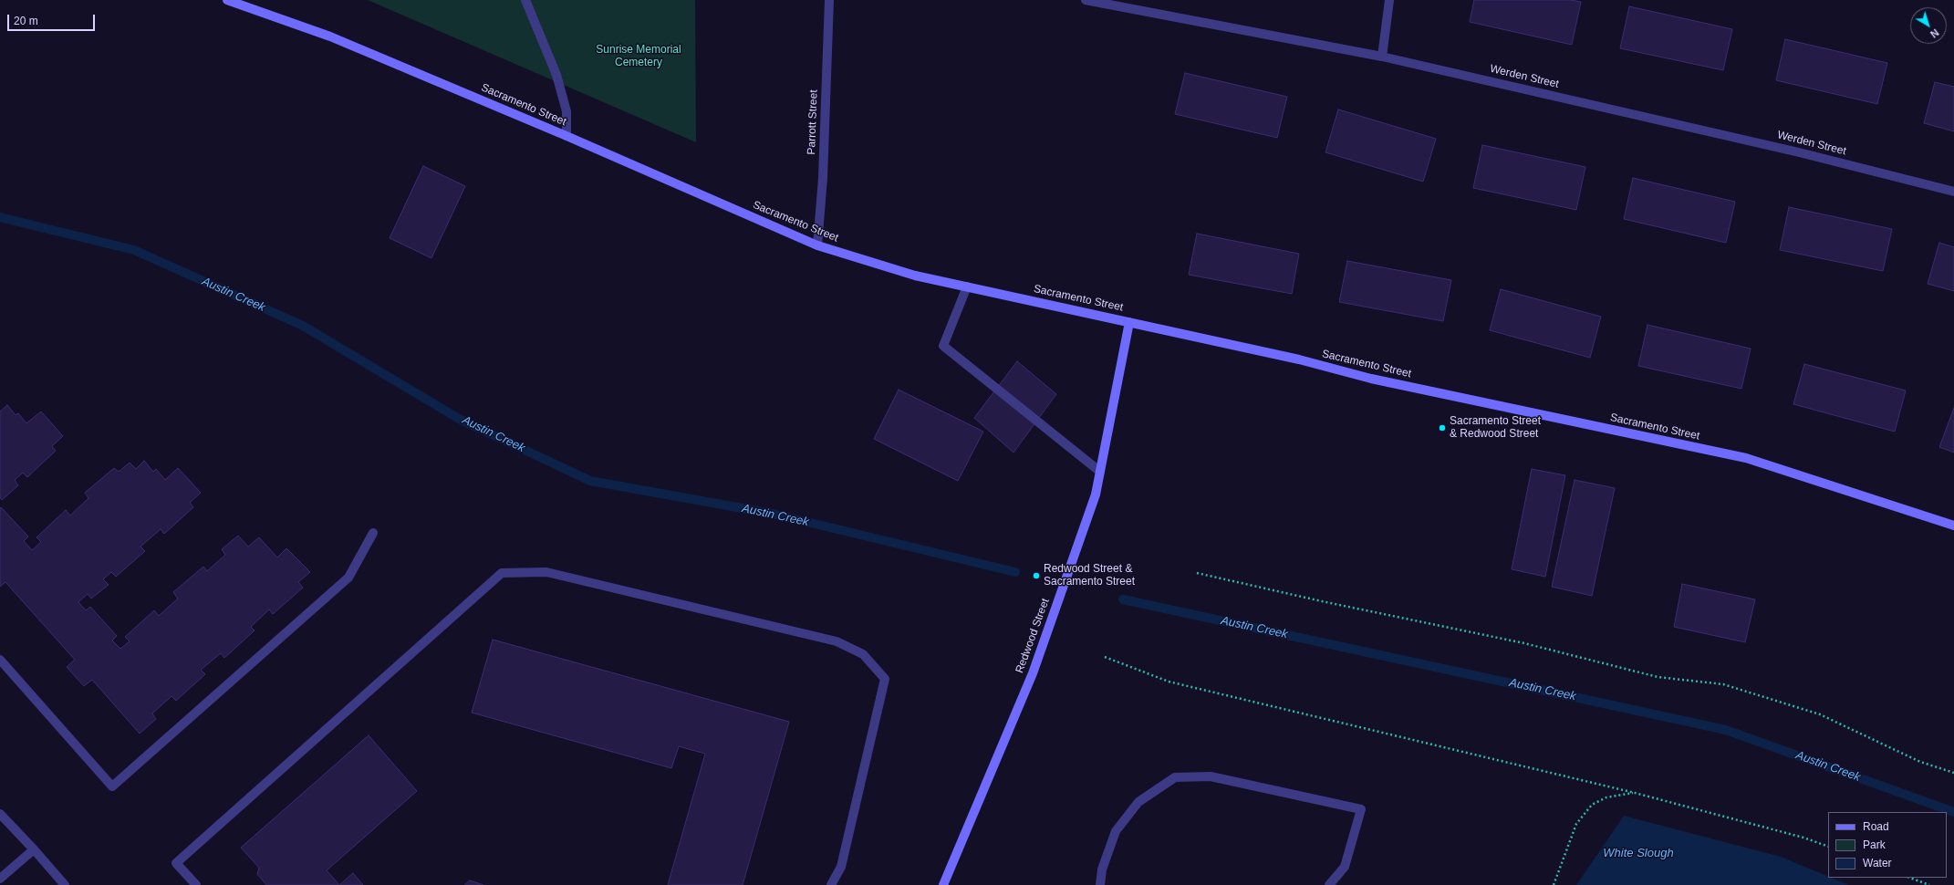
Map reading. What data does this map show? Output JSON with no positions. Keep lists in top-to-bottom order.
{
  "streets": {
    "main road": ["Sacramento Street", "Redwood Street"],
    "street": ["Werden Street", "Parrott Street"]
  },
  "crossings": [
    ["Sacramento Street", "Parrott Street"],
    ["Sacramento Street", "Redwood Street"]
  ],
  "water": ["Austin Creek", "White Slough"],
  "parks": ["Sunrise Memorial Cemetery"],
  "places": ["Sacramento Street & Redwood Street", "Redwood Street & Sacramento Street"],
  "legend": ["Road", "Park", "Water"],
  "scale_bar": "20 m",
  "north": "bottom right"
}
